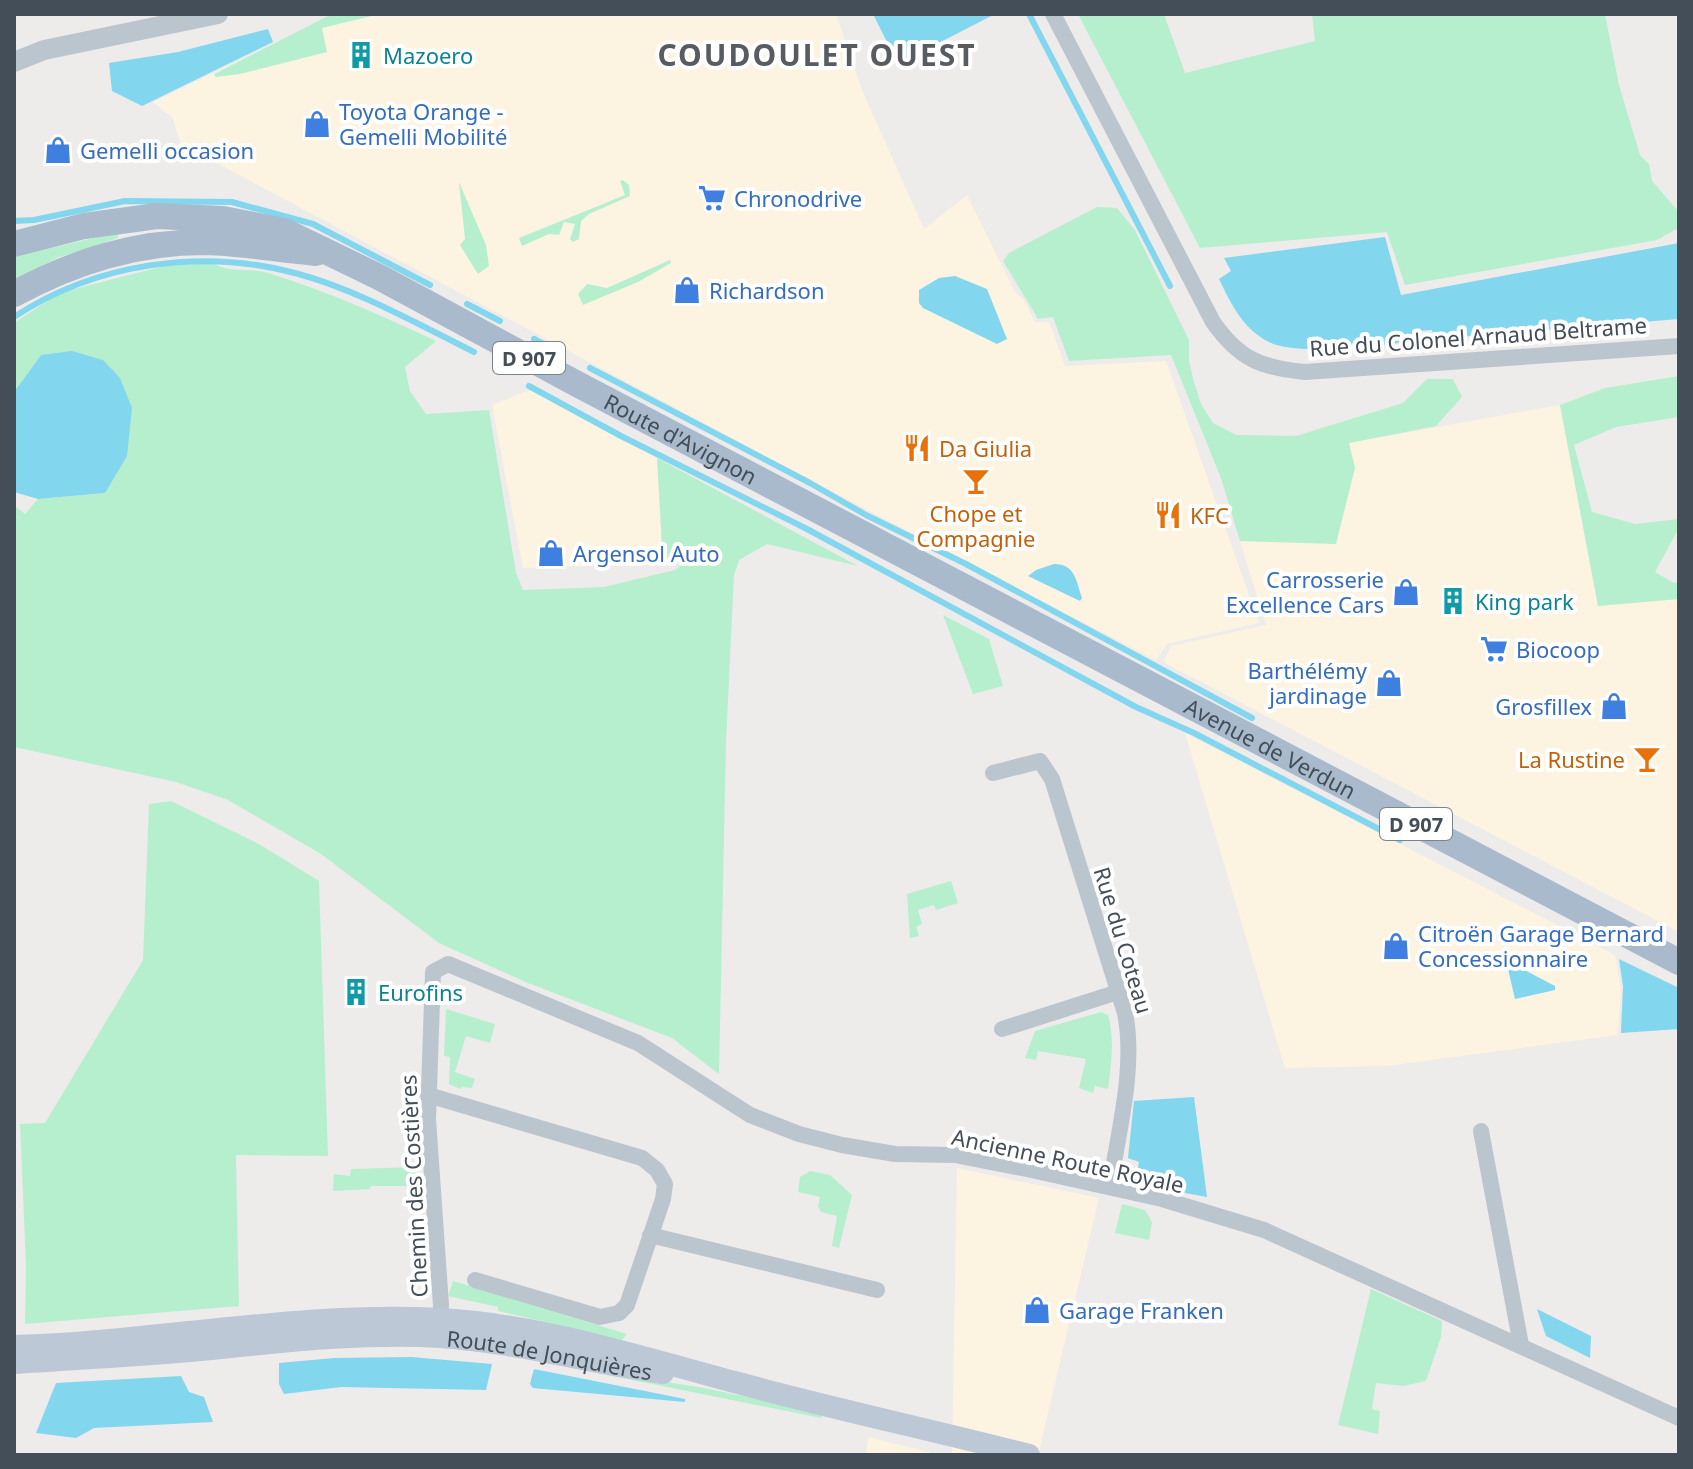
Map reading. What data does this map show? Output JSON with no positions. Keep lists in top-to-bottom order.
{
  "streets": {
    "main road": [
      "D 907",
      "Route d'Avignon",
      "Avenue de Verdun",
      "Route de Jonquières"
    ],
    "street": [
      "Rue du Colonel Arnaud Beltrame",
      "Rue du Coteau",
      "Ancienne Route Royale",
      "Chemin des Costières"
    ]
  },
  "crossings": [
    ["Route d'Avignon", "Avenue de Verdun"],
    ["Rue du Coteau", "Ancienne Route Royale"],
    ["Ancienne Route Royale", "Chemin des Costières"],
    ["Chemin des Costières", "Route de Jonquières"]
  ],
  "districts": ["COUDOULET OUEST"],
  "places": {
    "building": ["Mazoero", "King park", "Eurofins"],
    "shop": [
      "Toyota Orange - Gemelli Mobilité",
      "Gemelli occasion",
      "Richardson",
      "Argensol Auto",
      "Carrosserie Excellence Cars",
      "Barthélémy jardinage",
      "Grosfillex",
      "Citroën Garage Bernard Concessionnaire",
      "Garage Franken"
    ],
    "supermarket": ["Chronodrive", "Biocoop"],
    "restaurant": ["Da Giulia", "KFC"],
    "bar": ["Chope et Compagnie", "La Rustine"]
  }
}
